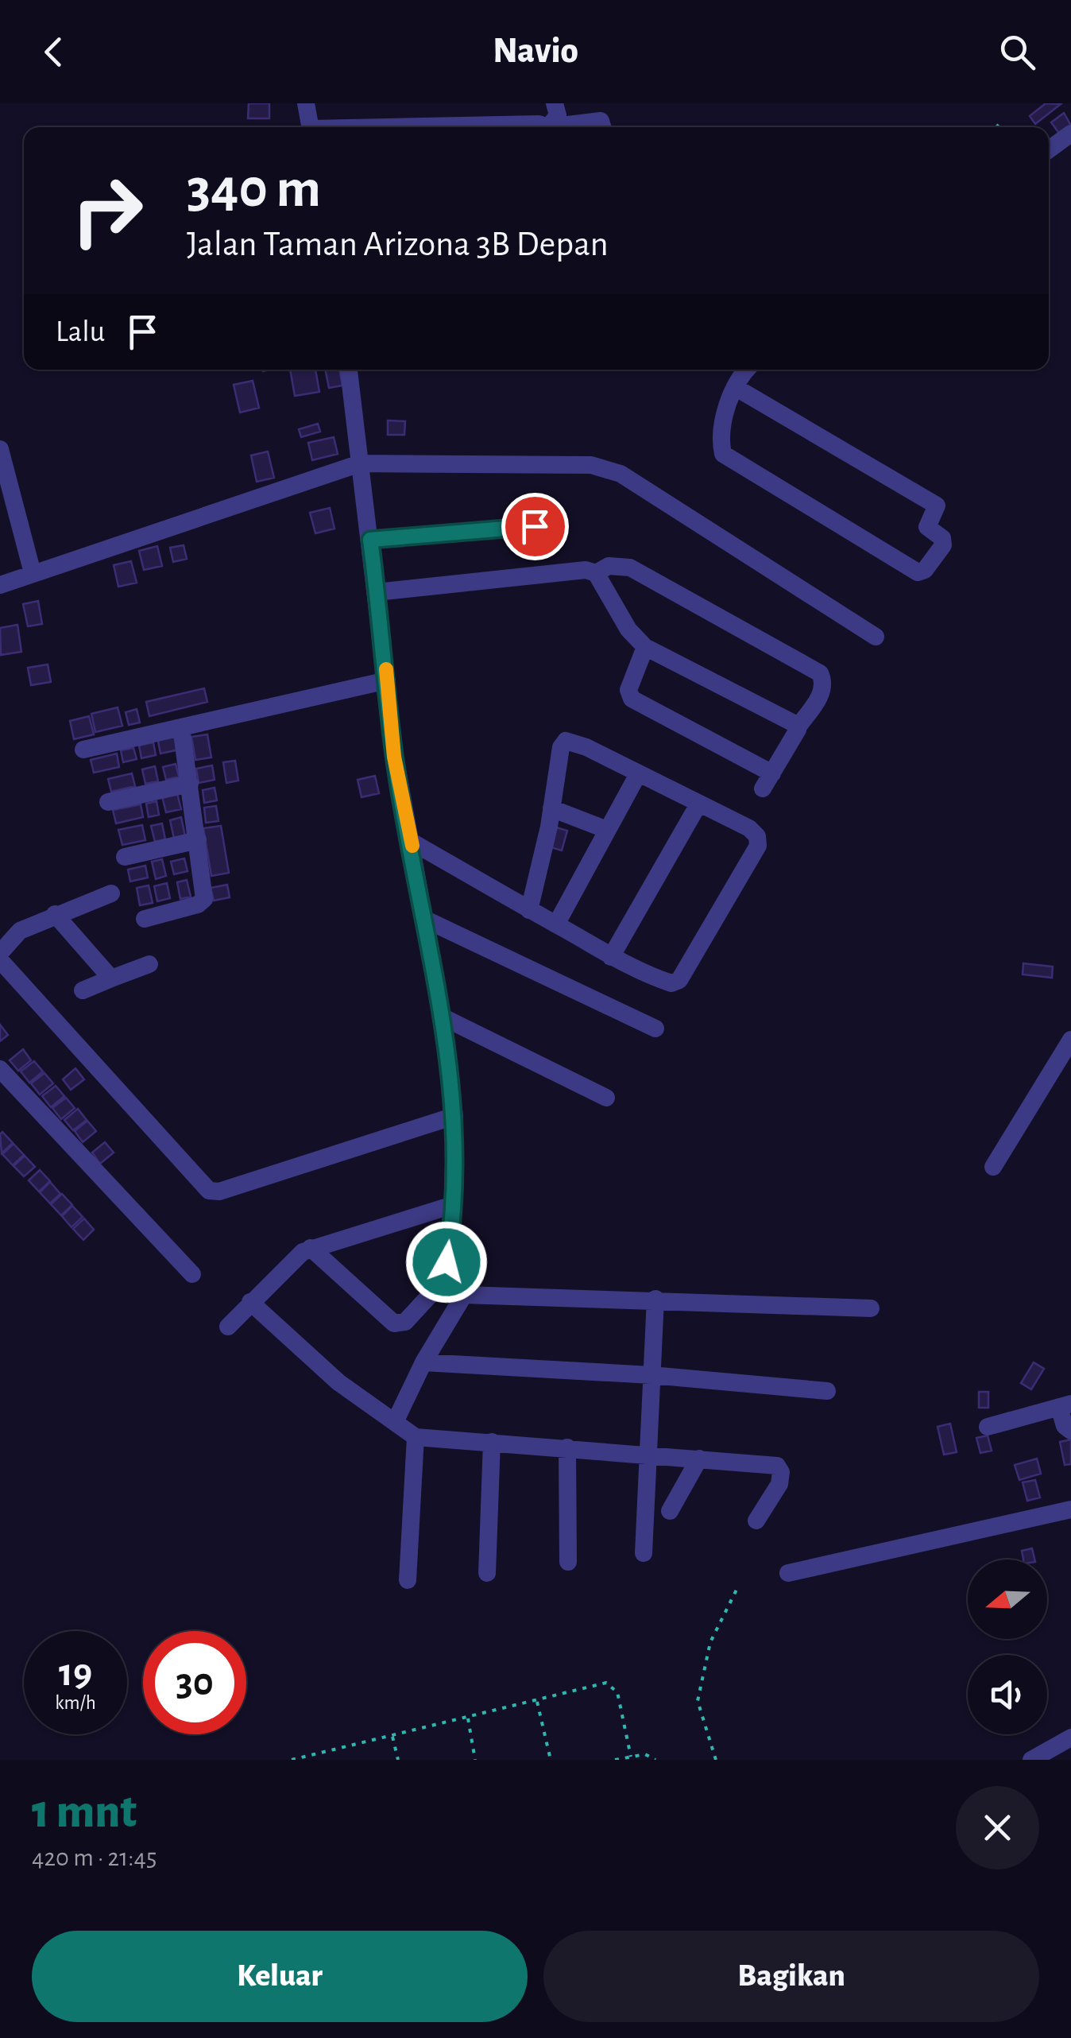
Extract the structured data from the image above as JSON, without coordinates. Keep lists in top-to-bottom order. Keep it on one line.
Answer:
{"north":"left","page":{"header":"Navio","turn":["340 m","Jalan Taman Arizona 3B Depan"],"then":"Lalu","speed":"19 km/h","limit":"30","heading":["1 mnt","420 m · 21:45"],"buttons":["Keluar","Bagikan"]}}
